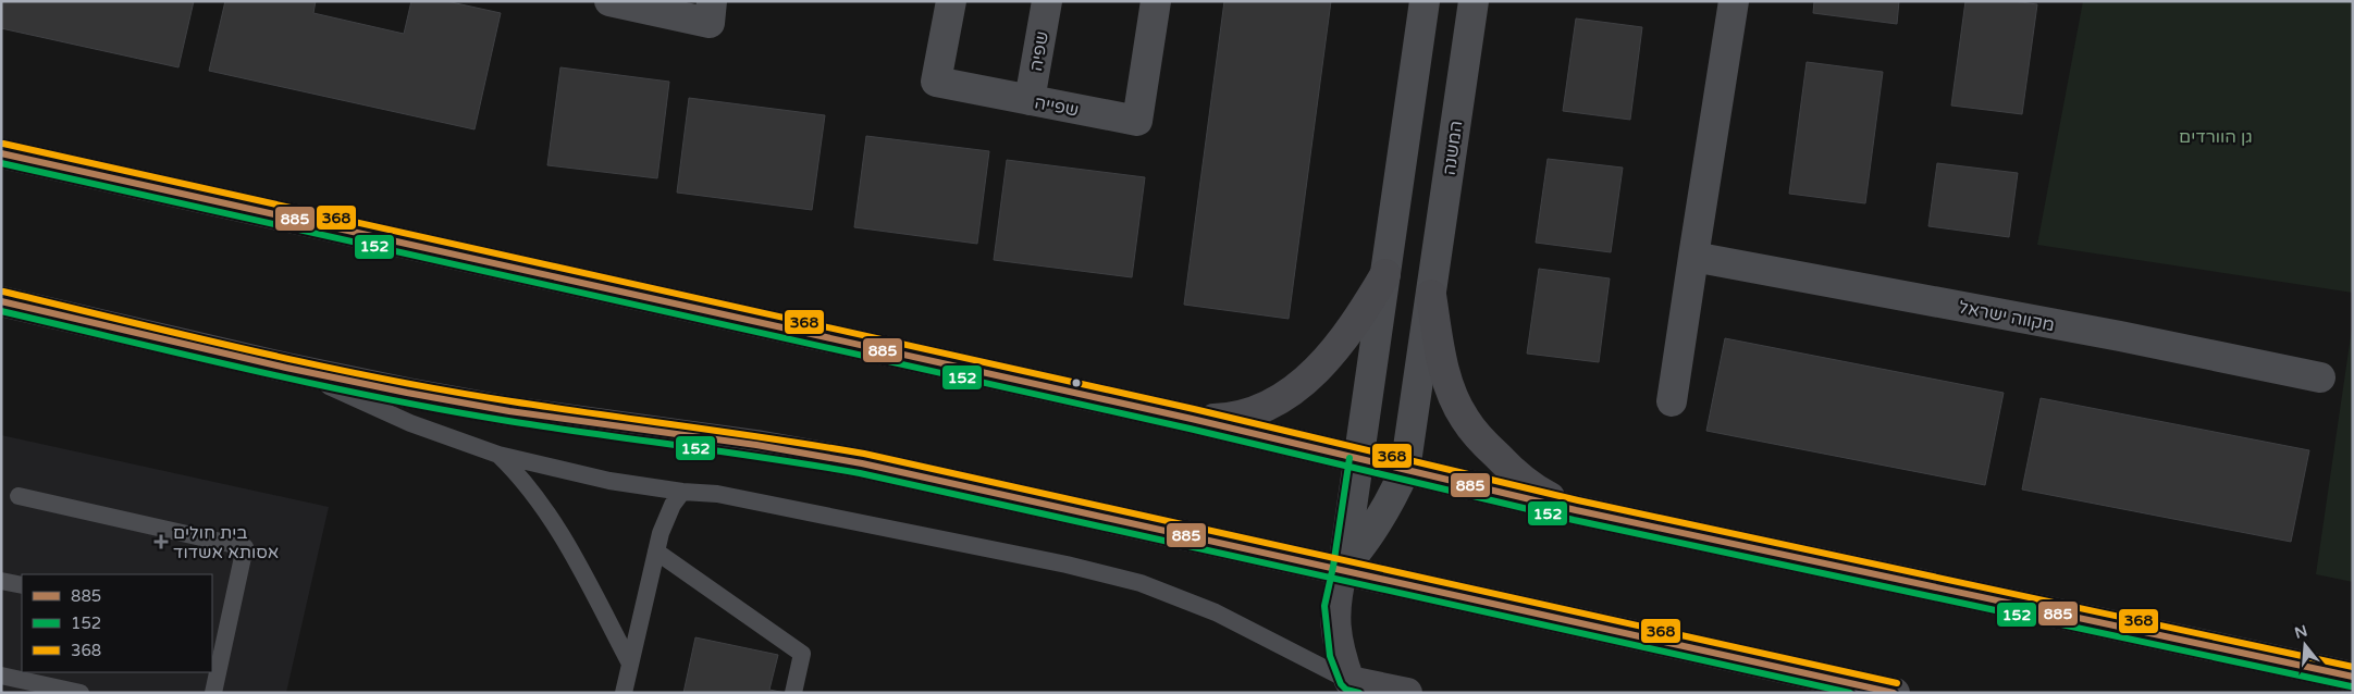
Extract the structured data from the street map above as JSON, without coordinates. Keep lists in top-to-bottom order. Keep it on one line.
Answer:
{"streets":{"street":["שפיה","שפייה","המשנה","מקווה ישראל"]},"crossings":[["שפיה","שפייה"]],"parks":["גן הוורדים"],"places":{"health":["בית חולים אסותא אשדוד"]},"lines":["transit line 368","transit line 885","transit line 152"],"legend":["885","152","368"],"north":"top"}
